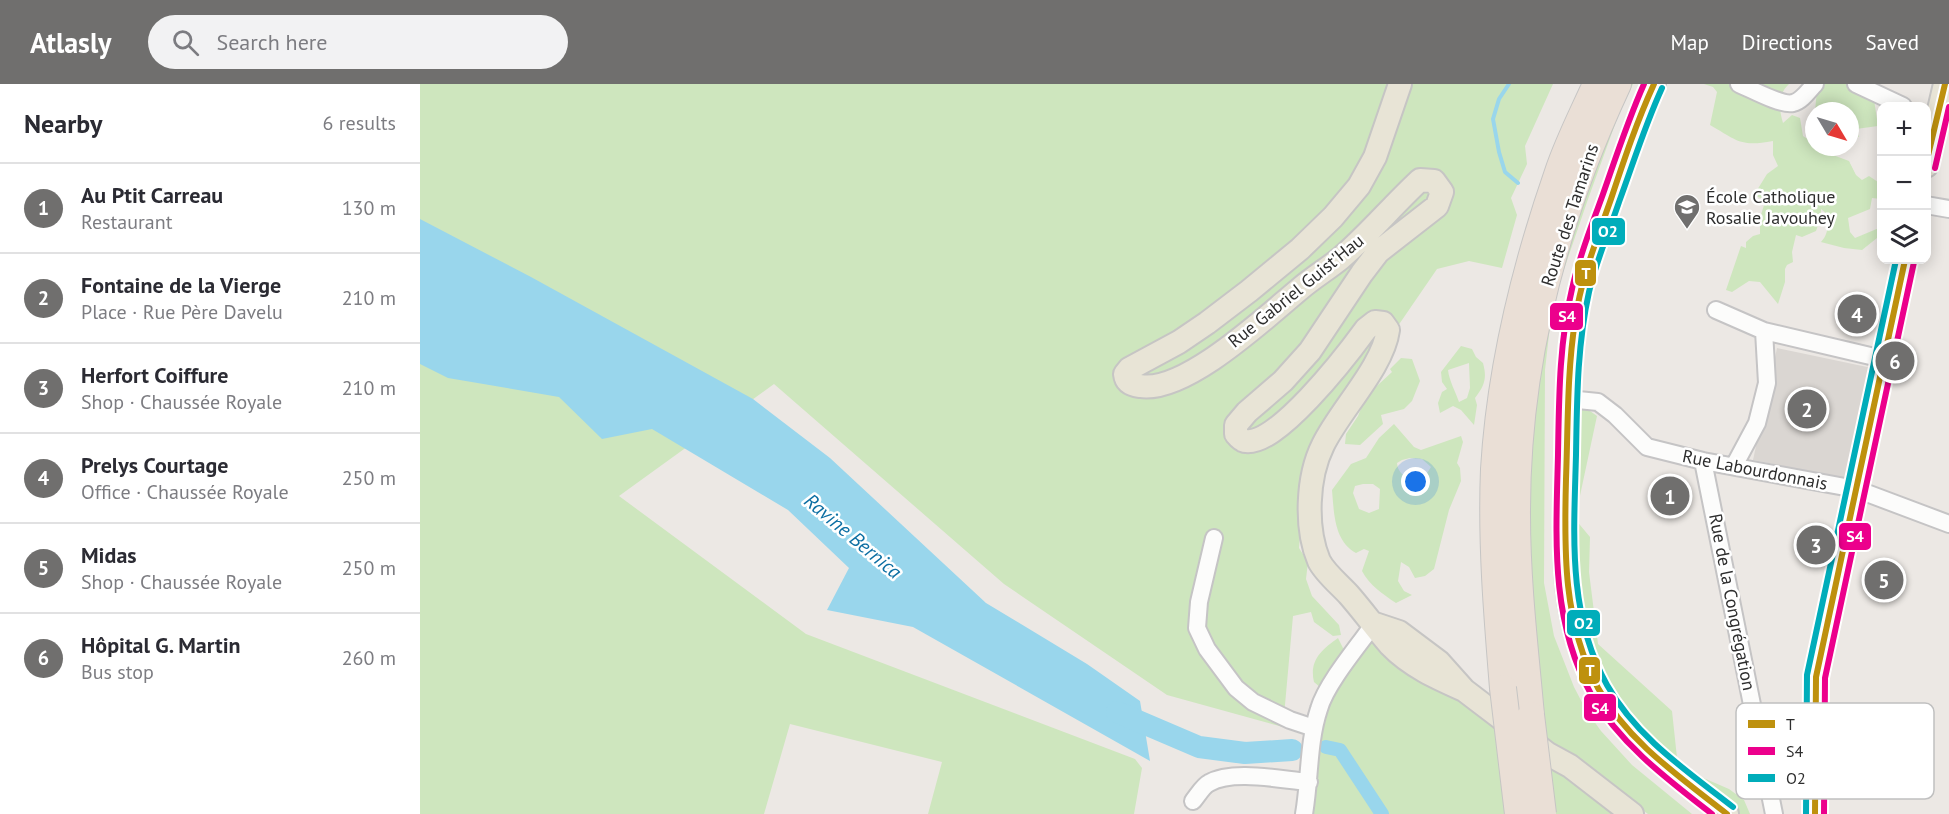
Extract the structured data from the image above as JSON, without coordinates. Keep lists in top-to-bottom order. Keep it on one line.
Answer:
{"streets":{"highway":["Route des Tamarins"],"main road":["Rue Gabriel Guist'Hau"],"street":["Rue Labourdonnais","Rue de la Congrégation"]},"crossings":[["Rue Labourdonnais","Rue de la Congrégation"]],"water":["Ravine Bernica"],"places":{"school or university":["École Catholique Rosalie Javouhey"]},"lines":["transit line T","transit line S4","transit line O2"],"legend":["T","S4","O2"],"north":"bottom right","page":{"header":"Atlasly","search":"Search here","nav":["Map","Directions","Saved"],"heading":["Nearby","6 results"],"map_buttons":["+","−"],"list":[{"mark":"1","name":"Au Ptit Carreau","note":"Restaurant","value":"130 m"},{"mark":"2","name":"Fontaine de la Vierge","note":"Place · Rue Père Davelu","value":"210 m"},{"mark":"3","name":"Herfort Coiffure","note":"Shop · Chaussée Royale","value":"210 m"},{"mark":"4","name":"Prelys Courtage","note":"Office · Chaussée Royale","value":"250 m"},{"mark":"5","name":"Midas","note":"Shop · Chaussée Royale","value":"250 m"},{"mark":"6","name":"Hôpital G. Martin","note":"Bus stop","value":"260 m"}],"pins":["4","6","2","1","3","5"]}}
